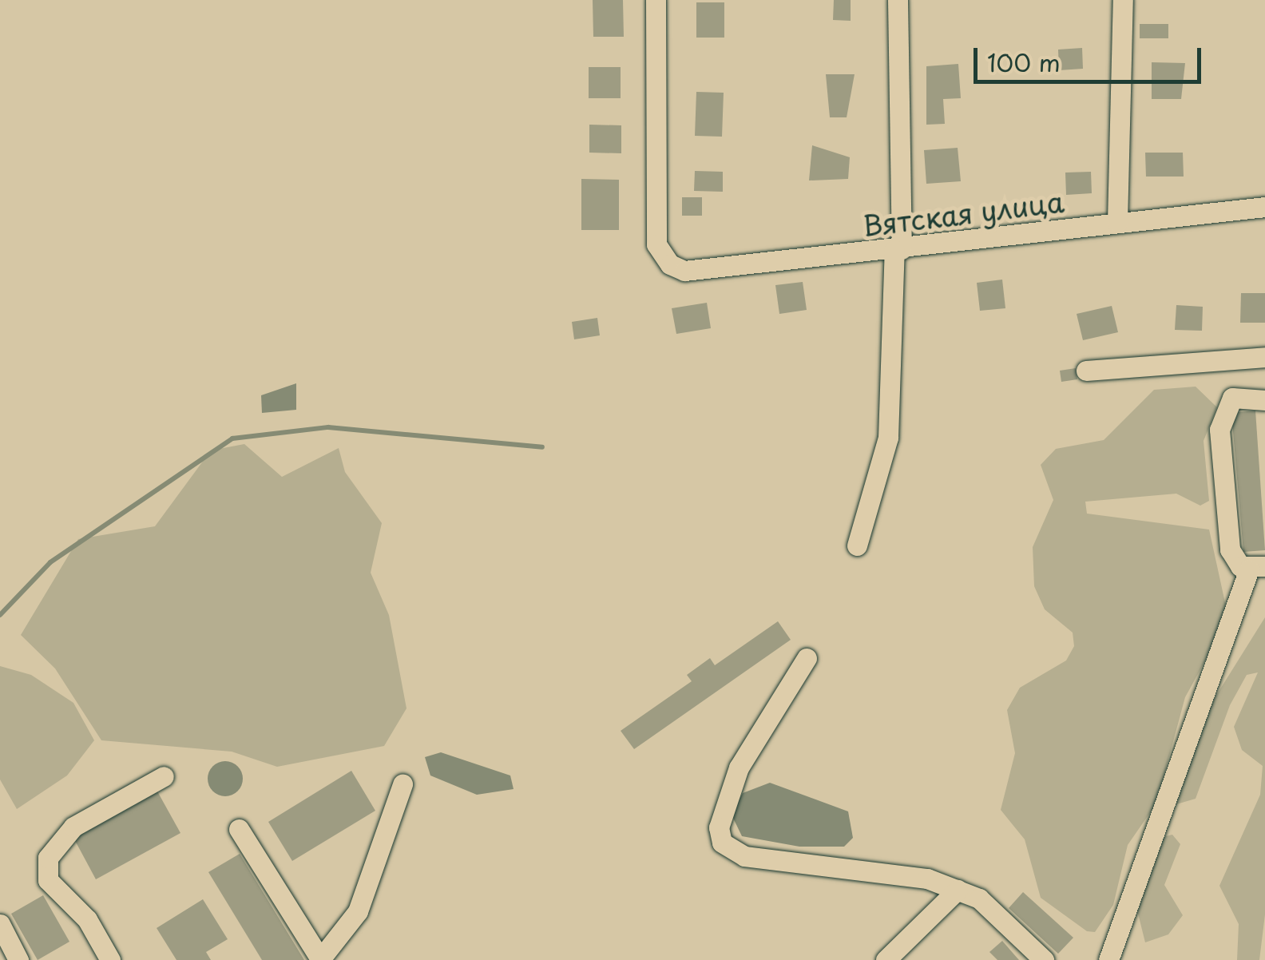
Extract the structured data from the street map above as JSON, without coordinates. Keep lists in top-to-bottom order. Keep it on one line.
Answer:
{"streets":{"street":["Вятская улица"]},"scale_bar":"100 m"}
